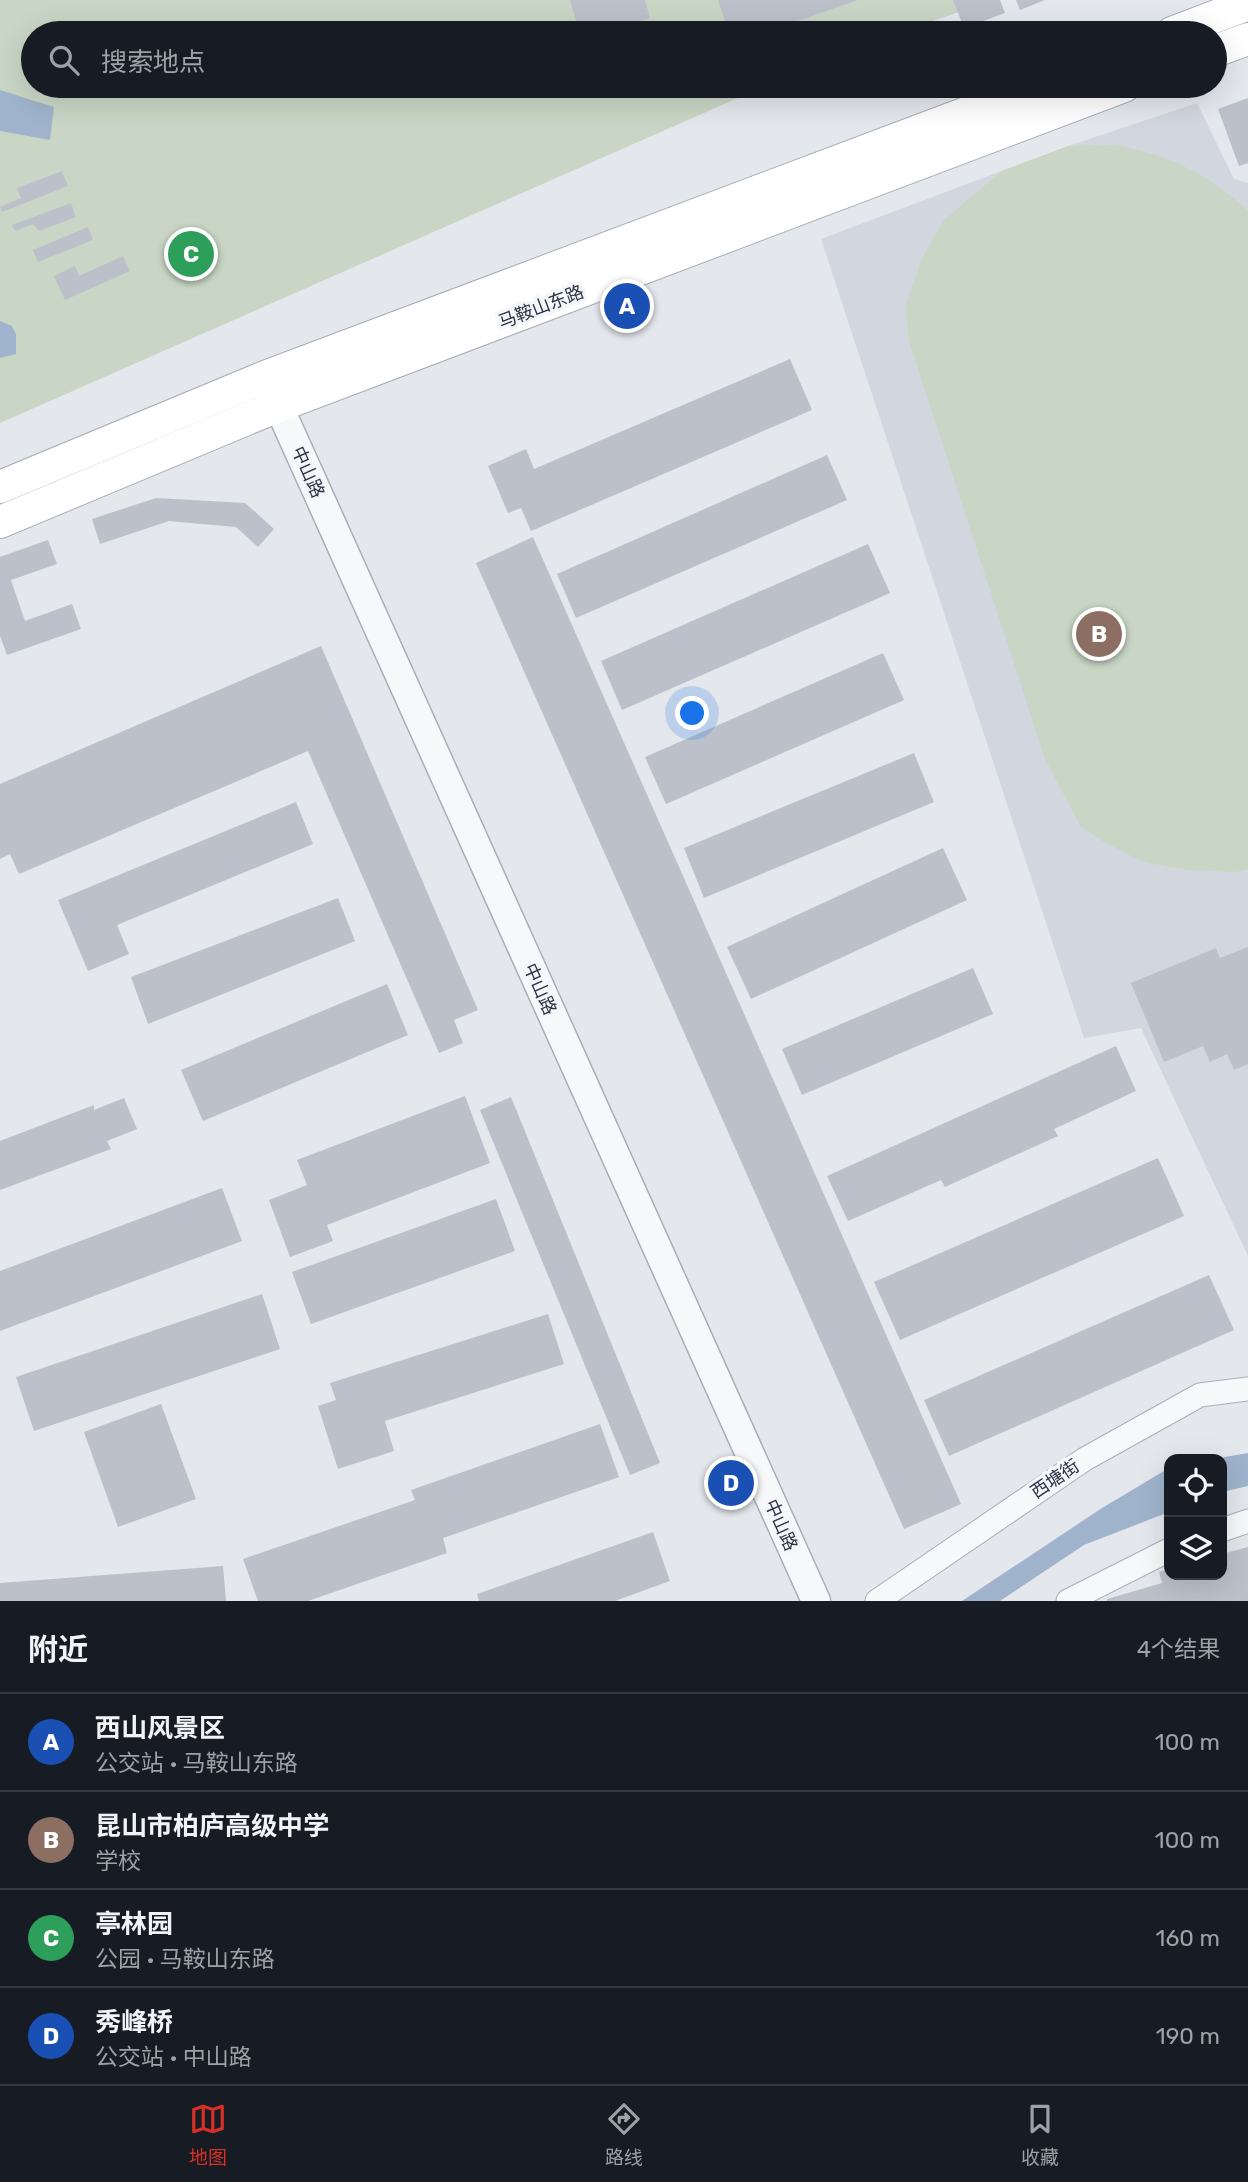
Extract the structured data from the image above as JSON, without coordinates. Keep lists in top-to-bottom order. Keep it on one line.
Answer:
{"streets":{"main road":["马鞍山东路"],"street":["中山路","西塘街"]},"crossings":[["马鞍山东路","中山路"]],"page":{"search":"搜索地点","pins":["C","A","B","D"],"heading":["附近","4个结果"],"list":[{"mark":"A","name":"西山风景区","note":"公交站 · 马鞍山东路","value":"100 m"},{"mark":"B","name":"昆山市柏庐高级中学","note":"学校","value":"100 m"},{"mark":"C","name":"亭林园","note":"公园 · 马鞍山东路","value":"160 m"},{"mark":"D","name":"秀峰桥","note":"公交站 · 中山路","value":"190 m"}],"nav":["地图","路线","收藏"]}}
